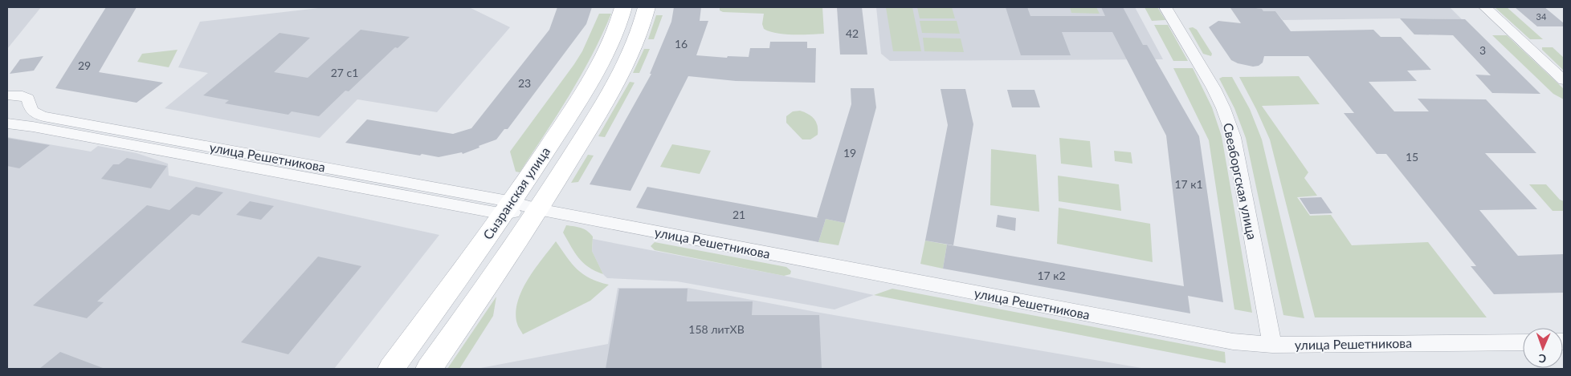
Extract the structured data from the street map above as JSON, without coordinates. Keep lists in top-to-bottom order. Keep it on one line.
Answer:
{"streets":{"street":["улица Решетникова","Свеаборгская улица","Сызранская улица"]},"crossings":[["улица Решетникова","Свеаборгская улица"],["улица Решетникова","Сызранская улица"]],"house_numbers":["34","42","16","3","29","27 с1","23","19","15","17 к1","21","17 к2","158 литХВ"],"north":"bottom"}
